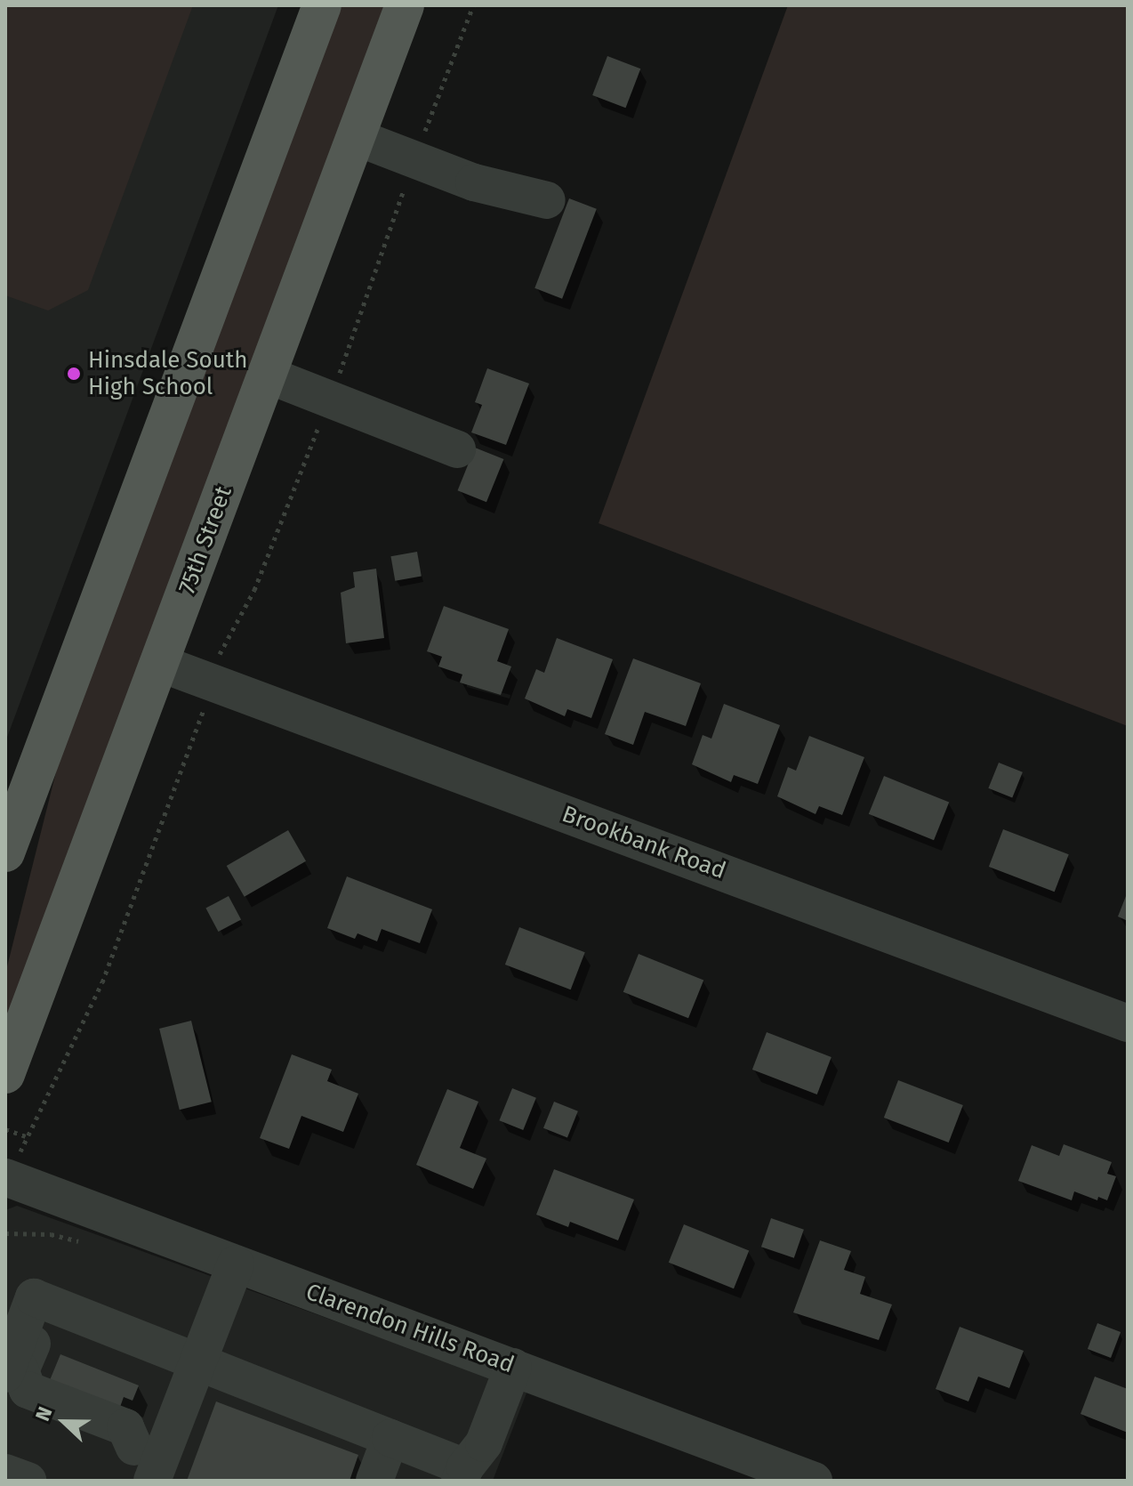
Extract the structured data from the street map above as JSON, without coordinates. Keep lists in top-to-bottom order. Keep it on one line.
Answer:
{"streets":{"main road":["75th Street"],"street":["Brookbank Road","Clarendon Hills Road"]},"crossings":[["75th Street","Brookbank Road"]],"places":["Hinsdale South High School"],"north":"left"}
